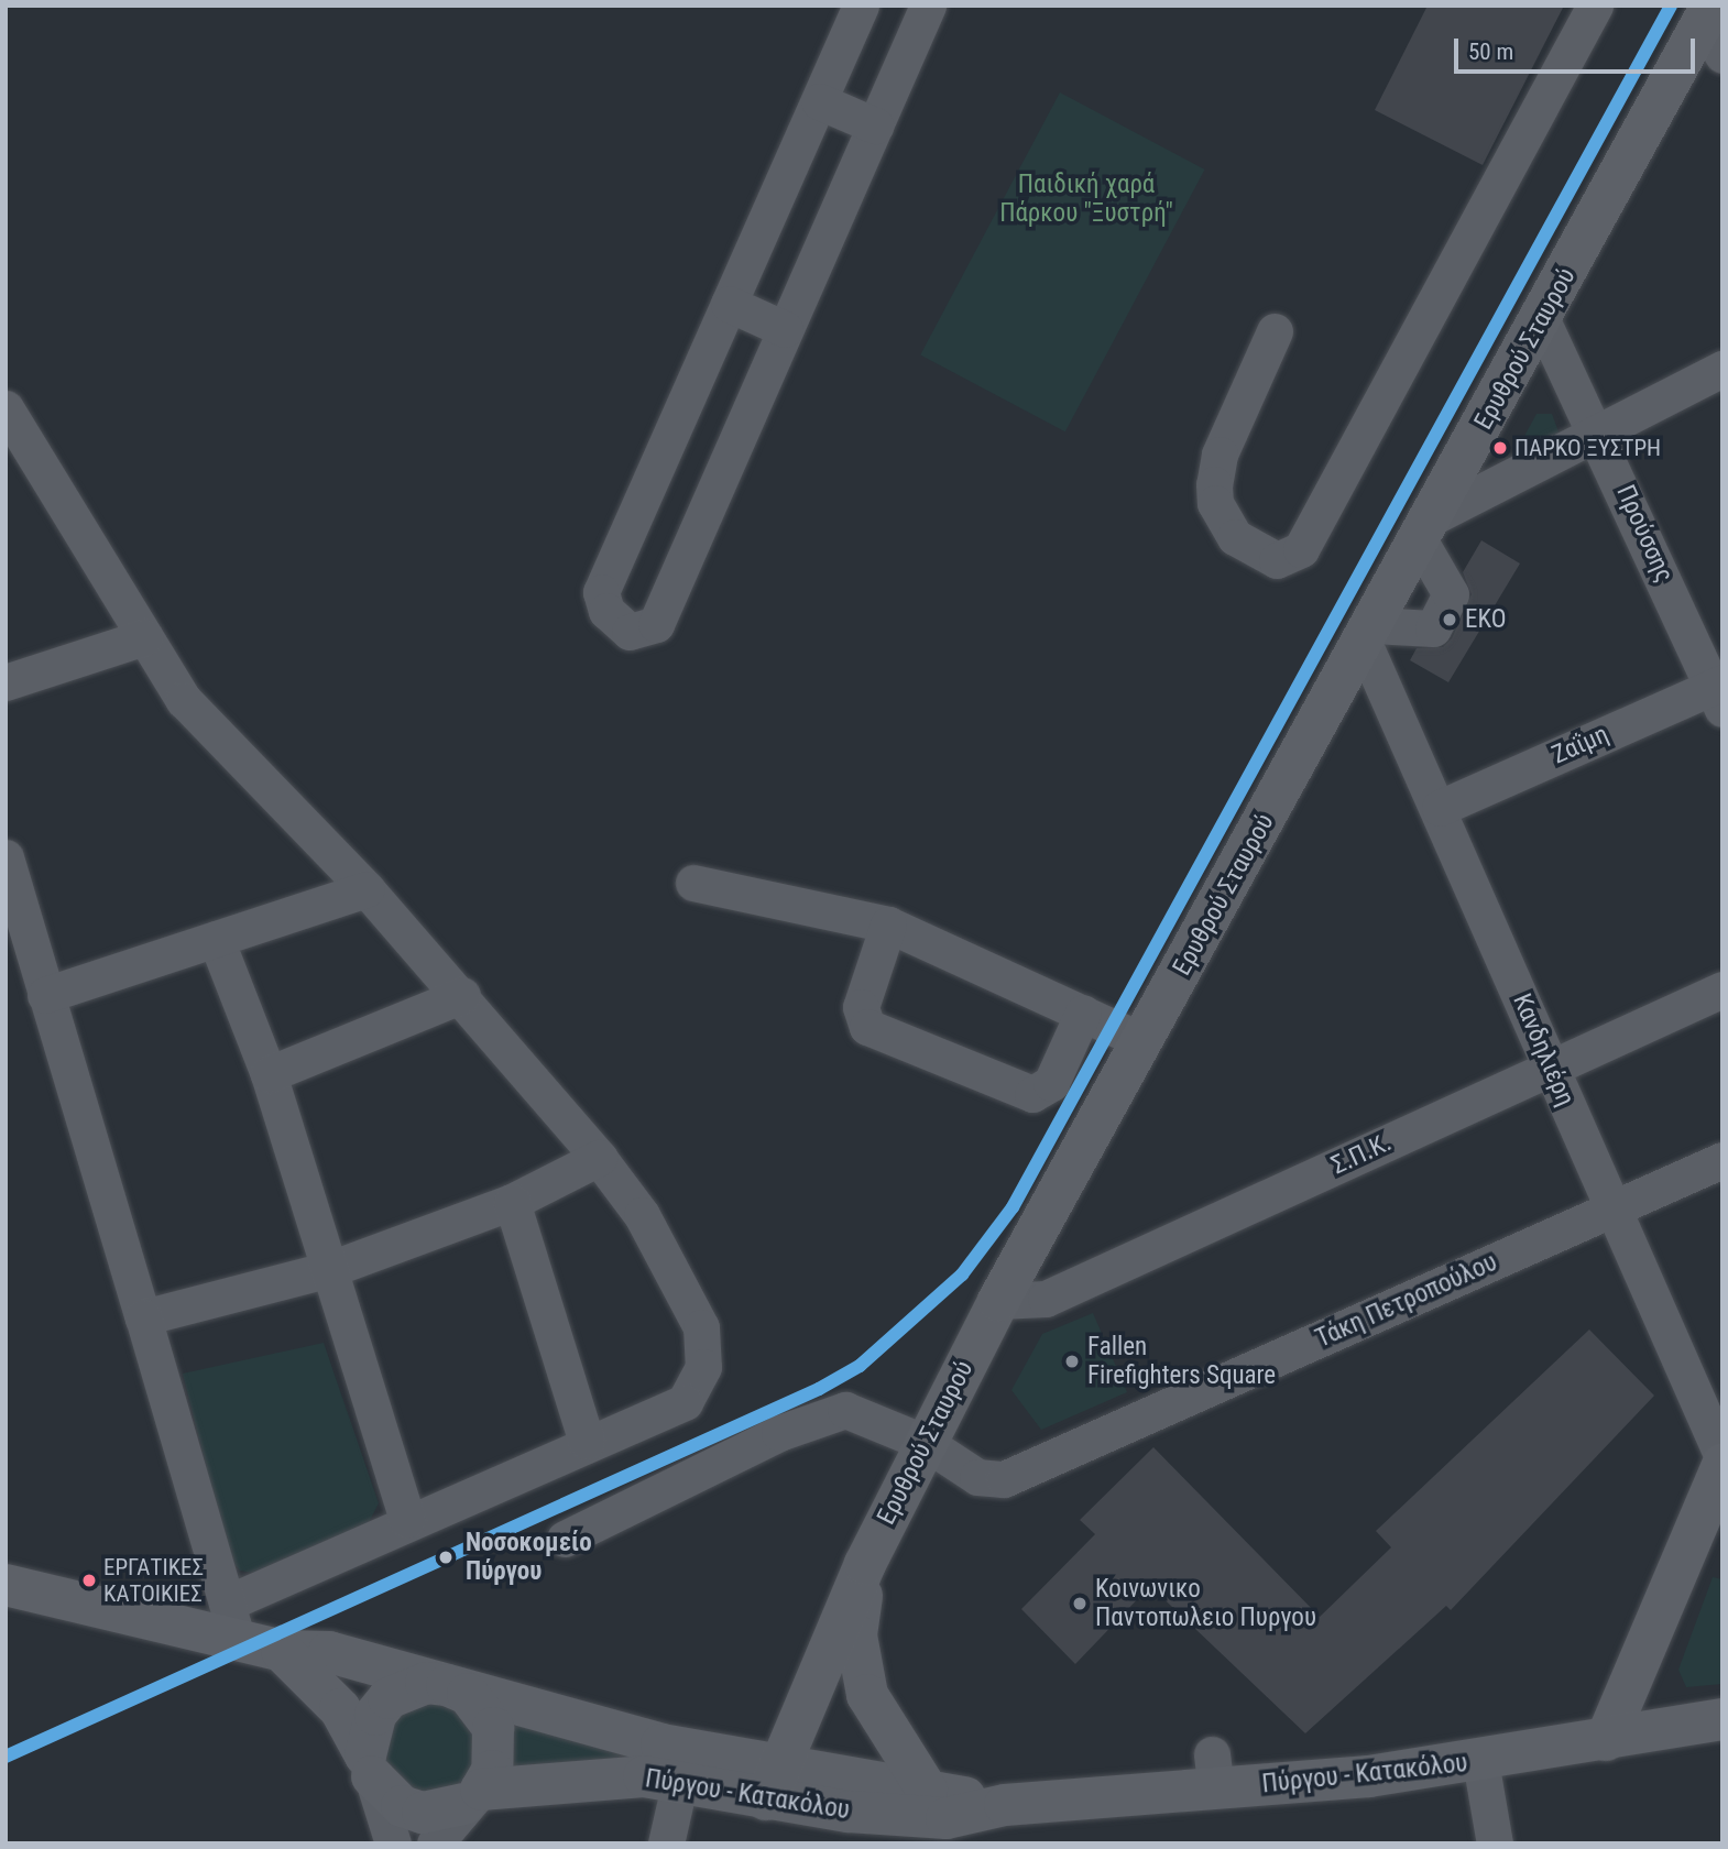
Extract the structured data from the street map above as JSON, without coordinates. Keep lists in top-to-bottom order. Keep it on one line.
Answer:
{"streets":{"main road":["Ερυθρού Σταυρού","Πύργου - Κατακόλου"],"street":["Προύσσης","Ζαΐμη","Κανδηλιέρη","Σ.Π.Κ.","Τάκη Πετροπούλου"]},"crossings":[["Ερυθρού Σταυρού","Προύσσης"],["Ερυθρού Σταυρού","Κανδηλιέρη"],["Ερυθρού Σταυρού","Σ.Π.Κ."],["Ερυθρού Σταυρού","Τάκη Πετροπούλου"],["Ερυθρού Σταυρού","Πύργου - Κατακόλου"],["Προύσσης","Ζαΐμη"],["Ζαΐμη","Κανδηλιέρη"],["Κανδηλιέρη","Σ.Π.Κ."],["Κανδηλιέρη","Τάκη Πετροπούλου"]],"parks":["Παιδική χαρά Πάρκου \"Ξυστρή\""],"places":["ΠΑΡΚΟ ΞΥΣΤΡΗ","EKO","Fallen Firefighters Square","Νοσοκομείο Πύργου","ΕΡΓΑΤΙΚΕΣ ΚΑΤΟΙΚΙΕΣ","Κοινωνικο Παντοπωλειο Πυργου"],"scale_bar":"50 m"}
